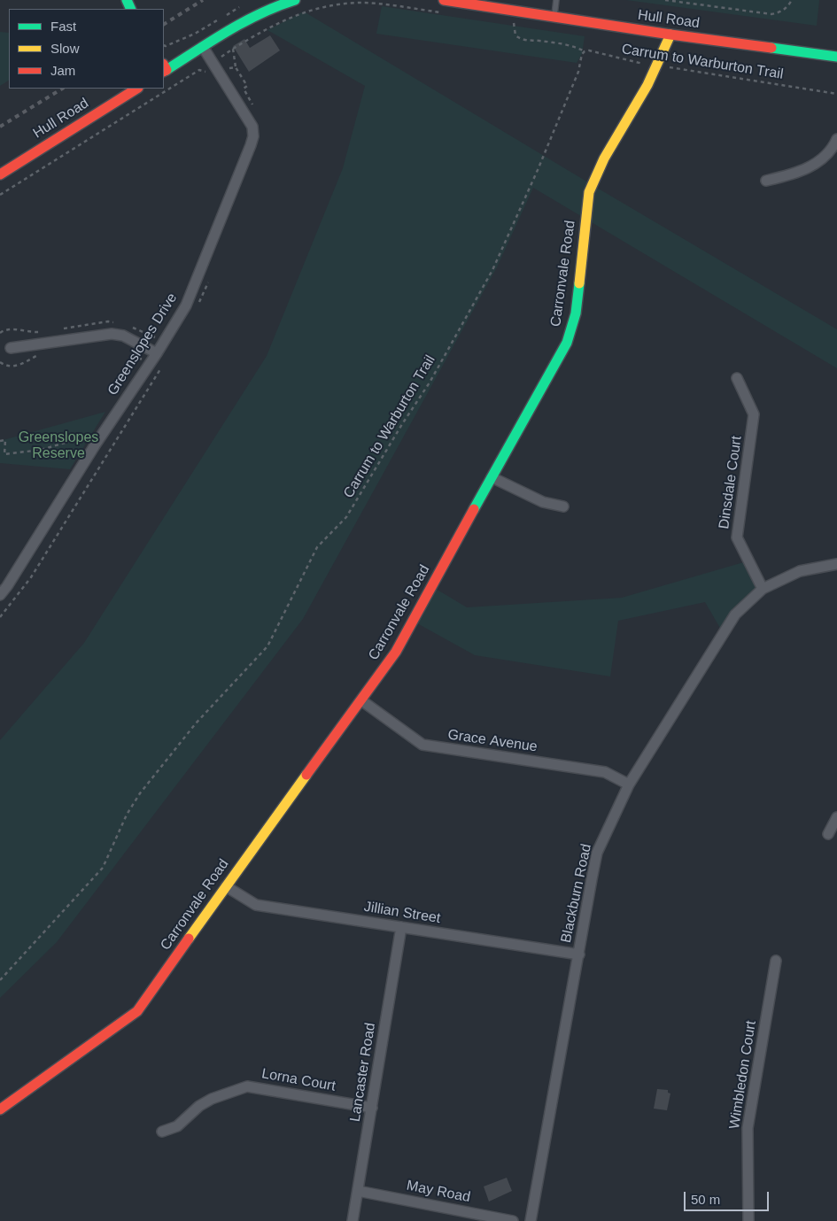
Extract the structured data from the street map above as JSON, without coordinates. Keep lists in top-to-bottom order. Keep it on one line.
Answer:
{"streets":{"street":["Hull Road","Carronvale Road","Greenslopes Drive","Dinsdale Court","Grace Avenue","Blackburn Road","Jillian Street","Lancaster Road","Wimbledon Court","Lorna Court","May Road"],"path":["Carrum to Warburton Trail"]},"crossings":[["Hull Road","Carronvale Road"],["Carrum to Warburton Trail","Carronvale Road"],["Carronvale Road","Grace Avenue"],["Carronvale Road","Jillian Street"],["Dinsdale Court","Blackburn Road"],["Grace Avenue","Blackburn Road"],["Blackburn Road","Jillian Street"],["Jillian Street","Lancaster Road"],["Lancaster Road","Lorna Court"],["Lancaster Road","May Road"]],"parks":["Greenslopes Reserve"],"legend":["Fast","Slow","Jam"],"scale_bar":"50 m"}
